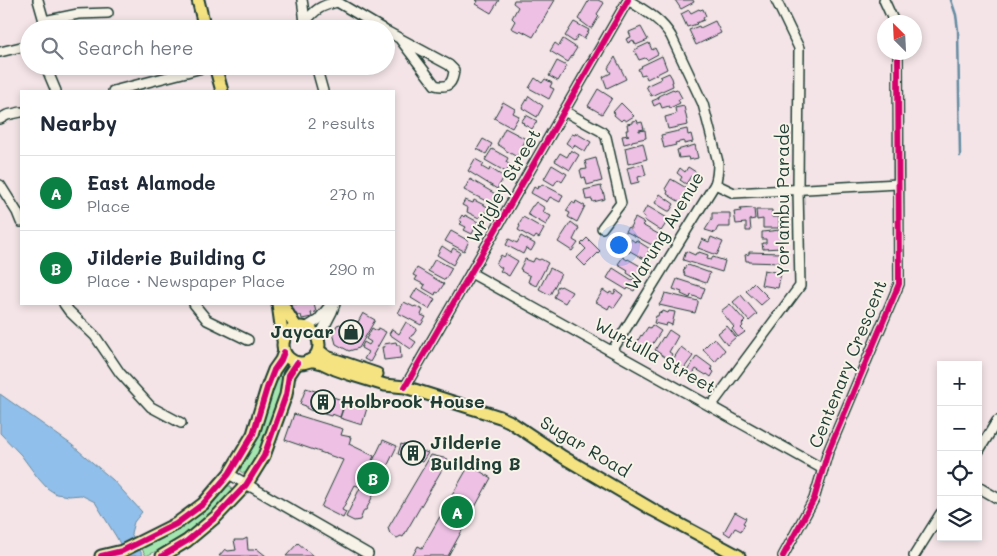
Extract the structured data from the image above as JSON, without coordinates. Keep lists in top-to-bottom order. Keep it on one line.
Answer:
{"streets":{"main road":["Sugar Road"],"street":["Wrigley Street","Yorlambu Parade","Warung Avenue","Wurtulla Street","Centenary Crescent"]},"crossings":[["Wrigley Street","Warung Avenue"],["Wrigley Street","Wurtulla Street"],["Wrigley Street","Sugar Road"],["Yorlambu Parade","Wurtulla Street"],["Warung Avenue","Wurtulla Street"],["Wurtulla Street","Centenary Crescent"]],"places":{"shop":["Jaycar"],"building":["Holbrook House","Jilderie Building B"]},"north":"top left","page":{"search":"Search here","heading":["Nearby","2 results"],"list":[{"mark":"A","name":"East Alamode","note":"Place","value":"270 m"},{"mark":"B","name":"Jilderie Building C","note":"Place · Newspaper Place","value":"290 m"}],"map_buttons":["+","−"],"pins":["B","A"]}}
